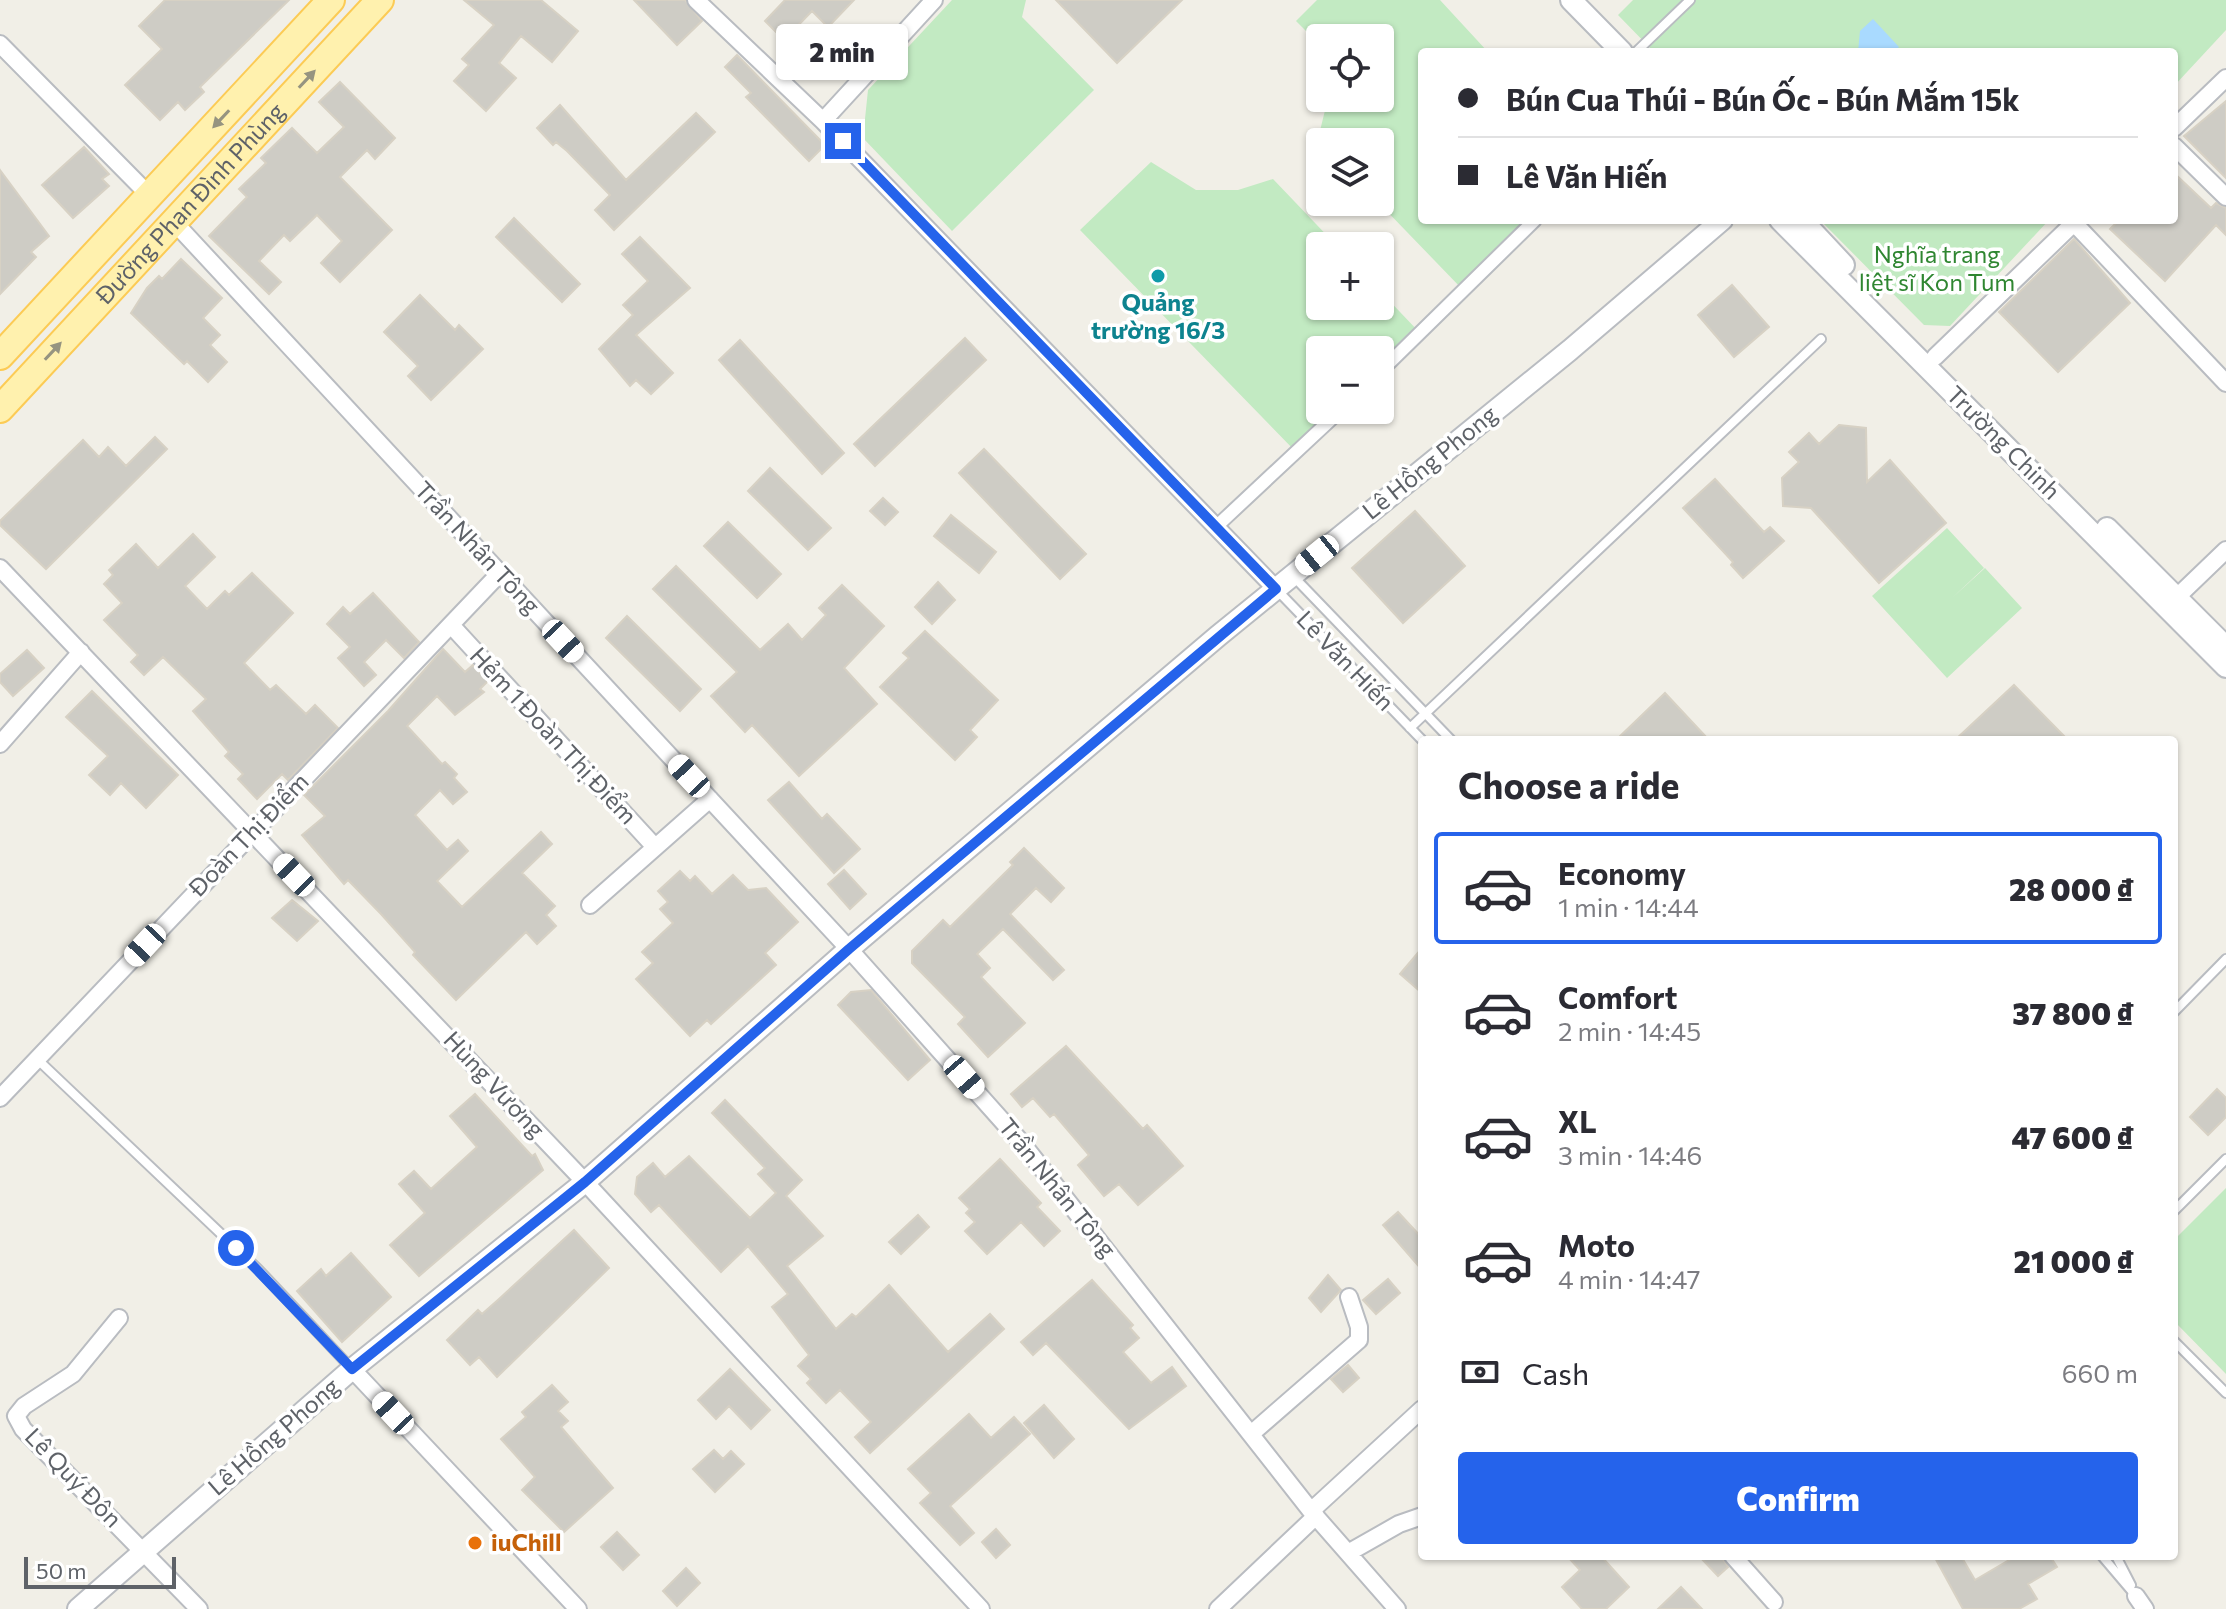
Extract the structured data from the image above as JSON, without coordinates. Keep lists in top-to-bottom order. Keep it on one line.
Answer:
{"streets":{"main road":["Đường Phan Đình Phùng"],"street":["Trường Chinh","Lê Hồng Phong","Trần Nhân Tông","Lê Văn Hiến","Hẻm 1 Đoàn Thị Điểm","Đoàn Thị Điểm","Hùng Vương","Lê Quý Đôn"]},"crossings":[["Đường Phan Đình Phùng","Trần Nhân Tông"],["Lê Hồng Phong","Trần Nhân Tông"],["Lê Hồng Phong","Lê Văn Hiến"],["Lê Hồng Phong","Hùng Vương"],["Lê Hồng Phong","Lê Quý Đôn"],["Trần Nhân Tông","Đoàn Thị Điểm"],["Hẻm 1 Đoàn Thị Điểm","Đoàn Thị Điểm"],["Đoàn Thị Điểm","Hùng Vương"]],"parks":["Nghĩa trang liệt sĩ Kon Tum"],"places":["Quảng trường 16/3","iuChill"],"scale_bar":"50 m","page":{"map_buttons":["+","−"],"bubble":"2 min","banner":["Bún Cua Thúi - Bún Ốc - Bún Mắm 15k","Lê Văn Hiến"],"heading":"Choose a ride","list":[{"name":"Economy","note":"1 min · 14:44","value":"28 000 ₫"},{"name":"Comfort","note":"2 min · 14:45","value":"37 800 ₫"},{"name":"XL","note":"3 min · 14:46","value":"47 600 ₫"},{"name":"Moto","note":"4 min · 14:47","value":"21 000 ₫"}],"pay":["Cash","660 m"],"buttons":"Confirm","scale":"50 m"}}
